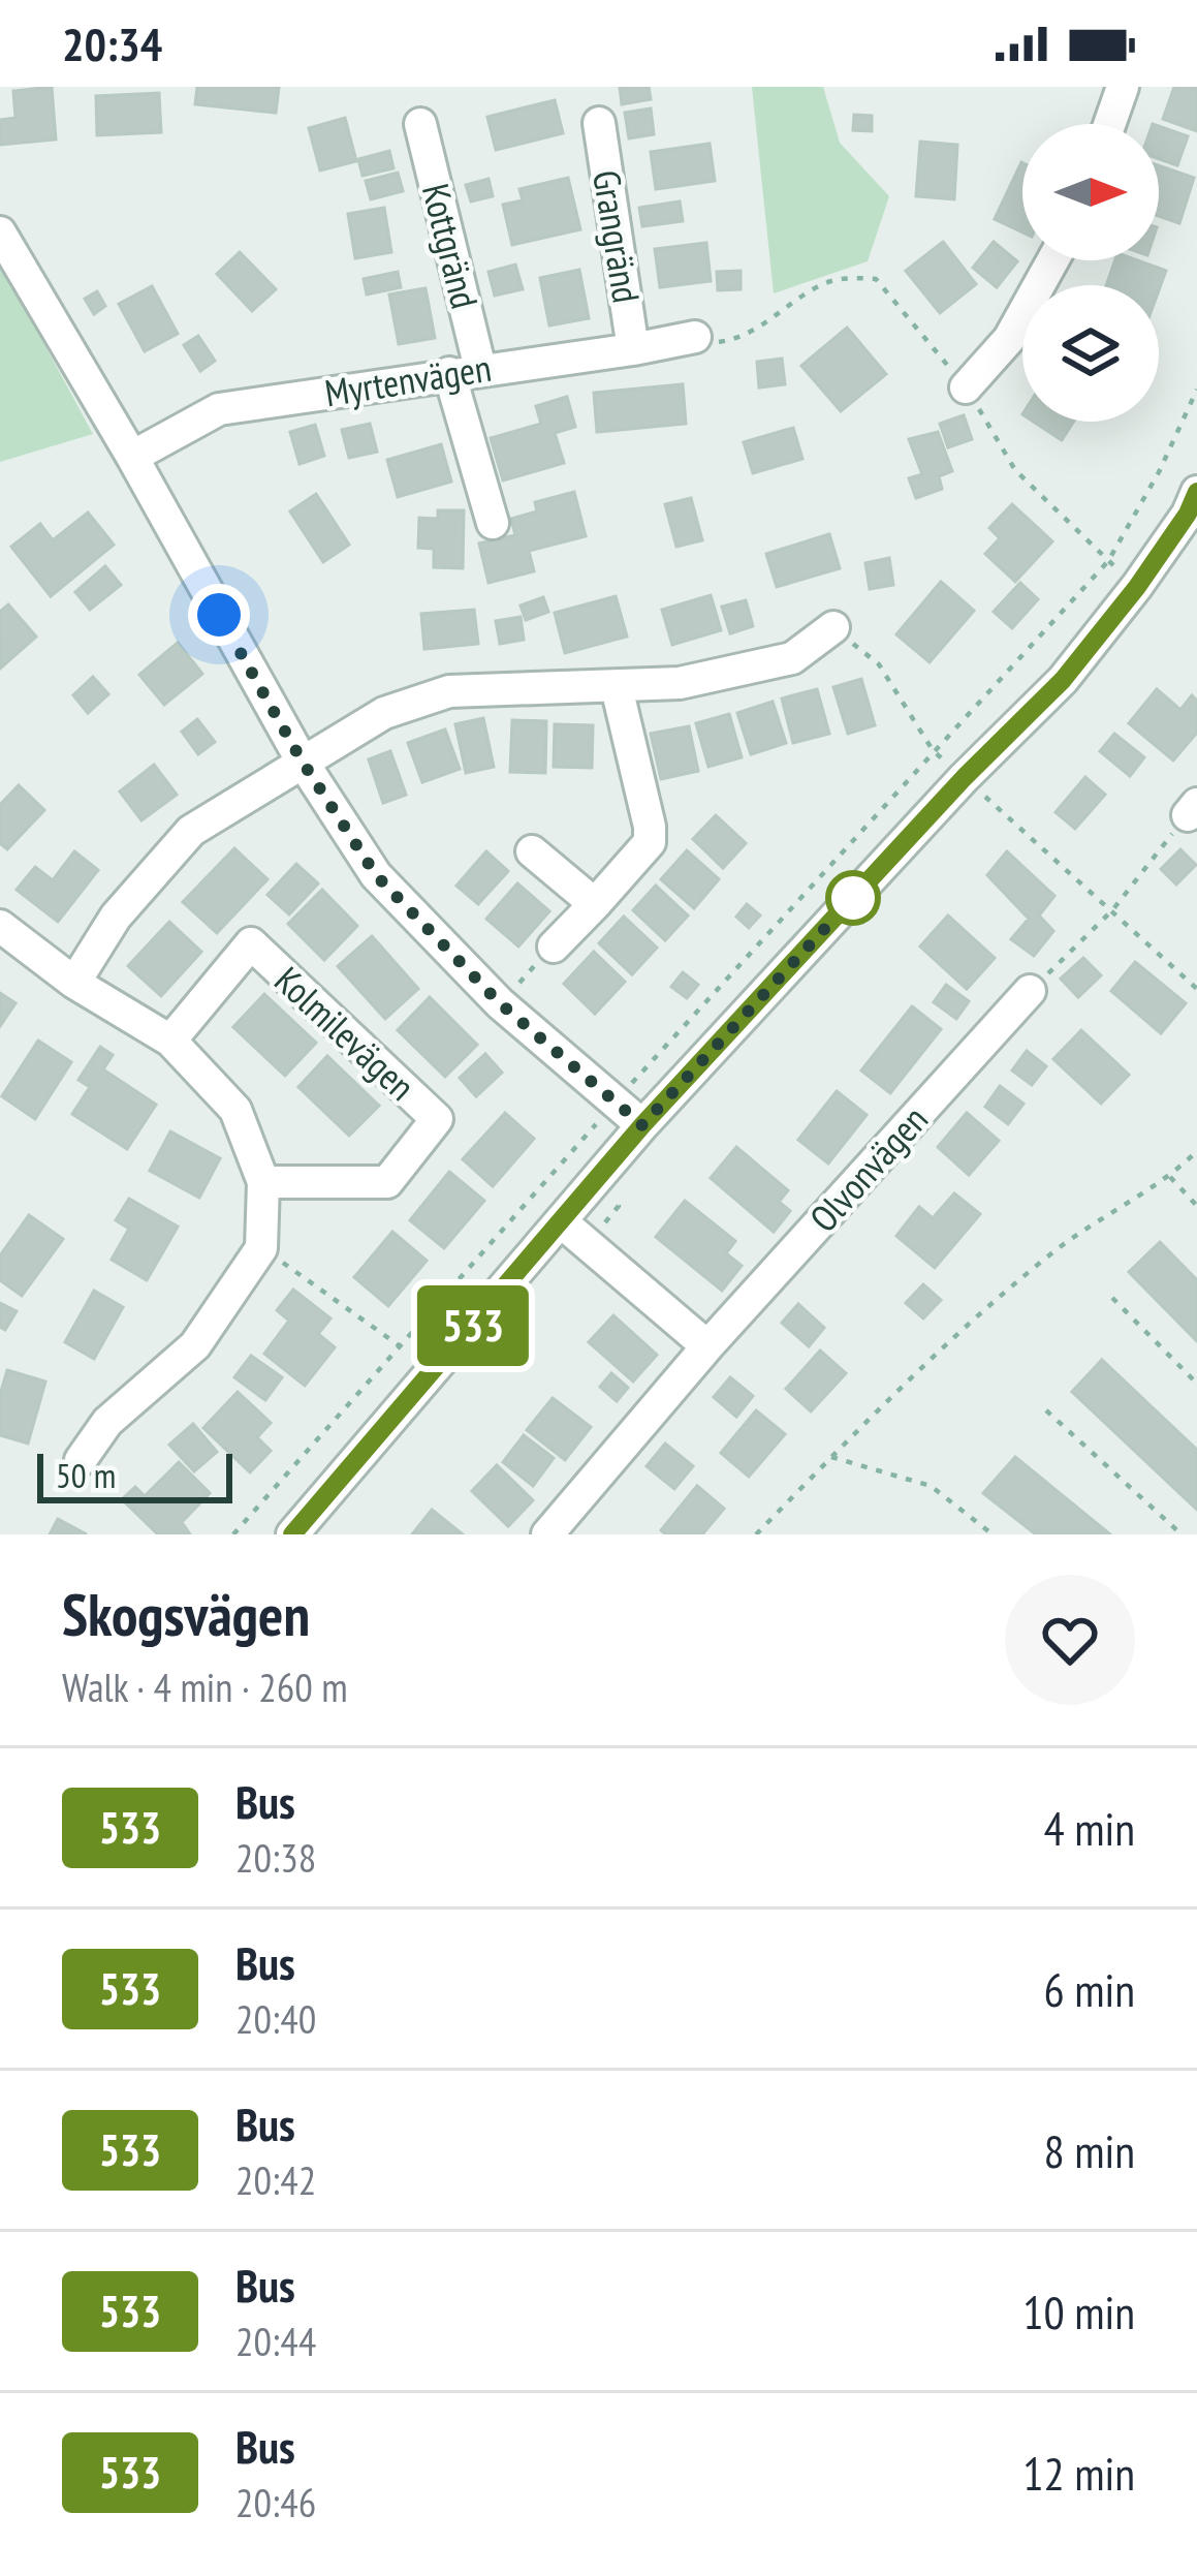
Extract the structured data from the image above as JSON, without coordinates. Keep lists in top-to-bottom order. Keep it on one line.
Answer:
{"streets":{"street":["Grangränd","Kottgränd","Myrtenvägen","Kolmilevägen","Olvonvägen"]},"crossings":[["Grangränd","Myrtenvägen"],["Kottgränd","Myrtenvägen"]],"lines":["bus line 533"],"scale_bar":"50 m","north":"right","page":{"status":"20:34","on_map":"533","scale":"50 m","heading":["Skogsvägen","Walk · 4 min · 260 m"],"list":[{"mark":"533","name":"Bus","note":"20:38","value":"4 min"},{"mark":"533","name":"Bus","note":"20:40","value":"6 min"},{"mark":"533","name":"Bus","note":"20:42","value":"8 min"},{"mark":"533","name":"Bus","note":"20:44","value":"10 min"},{"mark":"533","name":"Bus","note":"20:46","value":"12 min"}]}}
